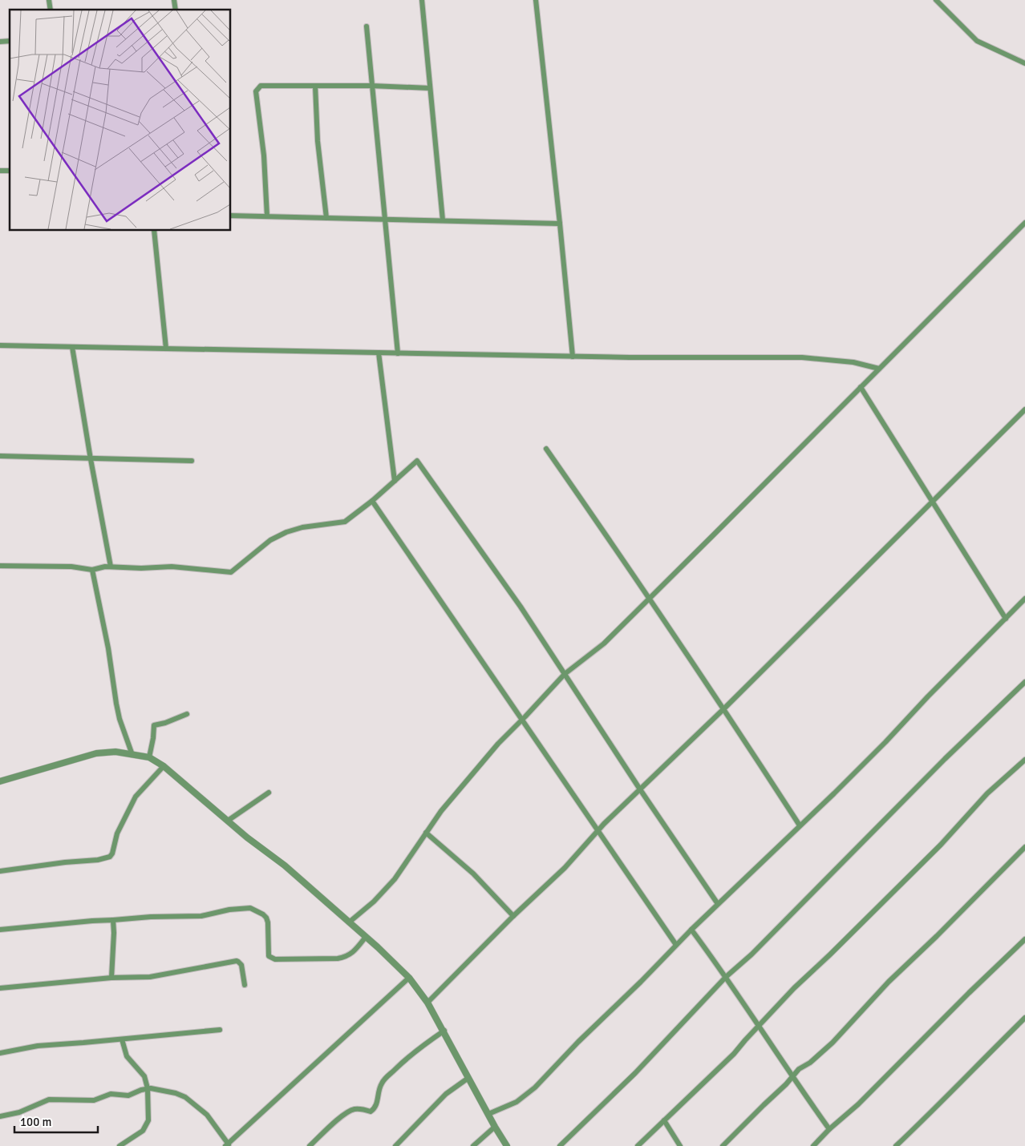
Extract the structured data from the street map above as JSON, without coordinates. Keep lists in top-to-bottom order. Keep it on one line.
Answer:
{"scale_bar":"100 m"}
